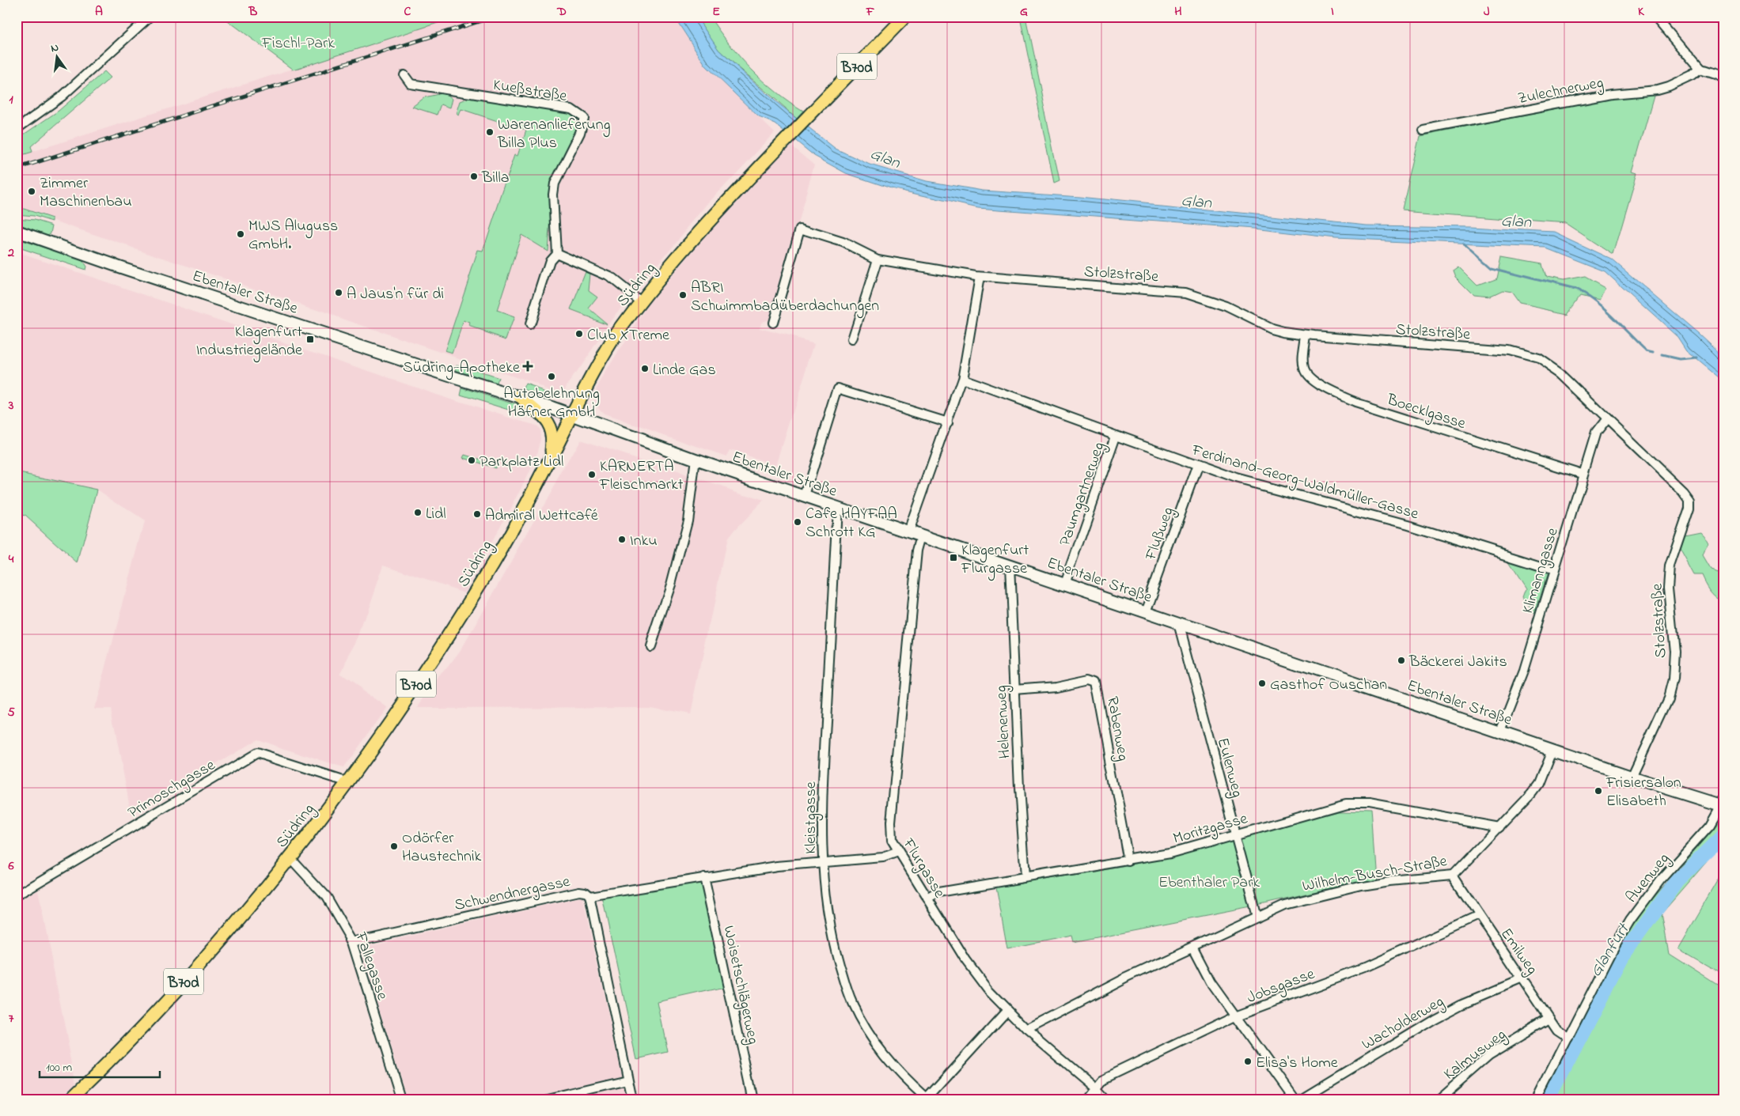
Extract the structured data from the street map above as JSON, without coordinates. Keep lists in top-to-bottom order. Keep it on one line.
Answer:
{"streets":{"main road":["B70d","Südring","Ebentaler Straße"],"street":["Kueßstraße","Zulechnerweg","Stolzstraße","Boecklgasse","Ferdinand-Georg-Waldmüller-Gasse","Paumgartnerweg","Flußweg","Klimanngasse","Helenenweg","Rabenweg","Eulenweg","Primoschgasse","Kleistgasse","Moritzgasse","Flurgasse","Wilhelm-Busch-Straße","Auenweg","Schwendnergasse","Emilweg","Fallegasse","Woisetschlägerweg","Jobsgasse","Wacholderweg","Kalmusweg"]},"crossings":[["Stolzstraße","Ebentaler Straße"],["Stolzstraße","Boecklgasse"],["Stolzstraße","Klimanngasse"],["Südring","Ebentaler Straße"],["Südring","Primoschgasse"],["Südring","Fallegasse"],["Ebentaler Straße","Paumgartnerweg"],["Ebentaler Straße","Flußweg"],["Ebentaler Straße","Klimanngasse"],["Ebentaler Straße","Helenenweg"],["Ebentaler Straße","Eulenweg"],["Ebentaler Straße","Kleistgasse"],["Ebentaler Straße","Flurgasse"],["Ebentaler Straße","Wilhelm-Busch-Straße"],["Ebentaler Straße","Auenweg"],["Boecklgasse","Klimanngasse"],["Ferdinand-Georg-Waldmüller-Gasse","Paumgartnerweg"],["Ferdinand-Georg-Waldmüller-Gasse","Flußweg"],["Ferdinand-Georg-Waldmüller-Gasse","Klimanngasse"],["Helenenweg","Rabenweg"],["Helenenweg","Moritzgasse"],["Rabenweg","Moritzgasse"],["Eulenweg","Moritzgasse"],["Eulenweg","Wilhelm-Busch-Straße"],["Moritzgasse","Flurgasse"],["Moritzgasse","Wilhelm-Busch-Straße"],["Flurgasse","Wilhelm-Busch-Straße"],["Flurgasse","Jobsgasse"],["Wilhelm-Busch-Straße","Emilweg"],["Auenweg","Emilweg"],["Schwendnergasse","Fallegasse"],["Emilweg","Jobsgasse"],["Emilweg","Wacholderweg"],["Emilweg","Kalmusweg"]],"water":["Glan","Glanfurt"],"parks":["Fischl-Park","Ebenthaler Park"],"places":{"other":["Warenanlieferung Billa Plus","Billa","Zimmer Maschinenbau","MWS Aluguss GmbH.","A Jaus'n für di","ABRI Schwimmbadüberdachungen","Club XTreme","Linde Gas","Autobelehnung Häfner GmbH","Parkplatz Lidl","KARNERTA Fleischmarkt","Lidl","Admiral Wettcafé","Cafe HAYFAA Schrott KG","Inku","Bäckerei Jakits","Gasthof Ouschan","Frisiersalon Elisabeth","Odörfer Haustechnik","Elisa's Home"],"transit":["Klagenfurt Industriegelände","Klagenfurt Flurgasse"],"health":["Südring-Apotheke"]},"scale_bar":"100 m","north":"top","grid":{"columns":["A","B","C","D","E","F","G","H","I","J","K"],"rows":["1","2","3","4","5","6","7"]}}
